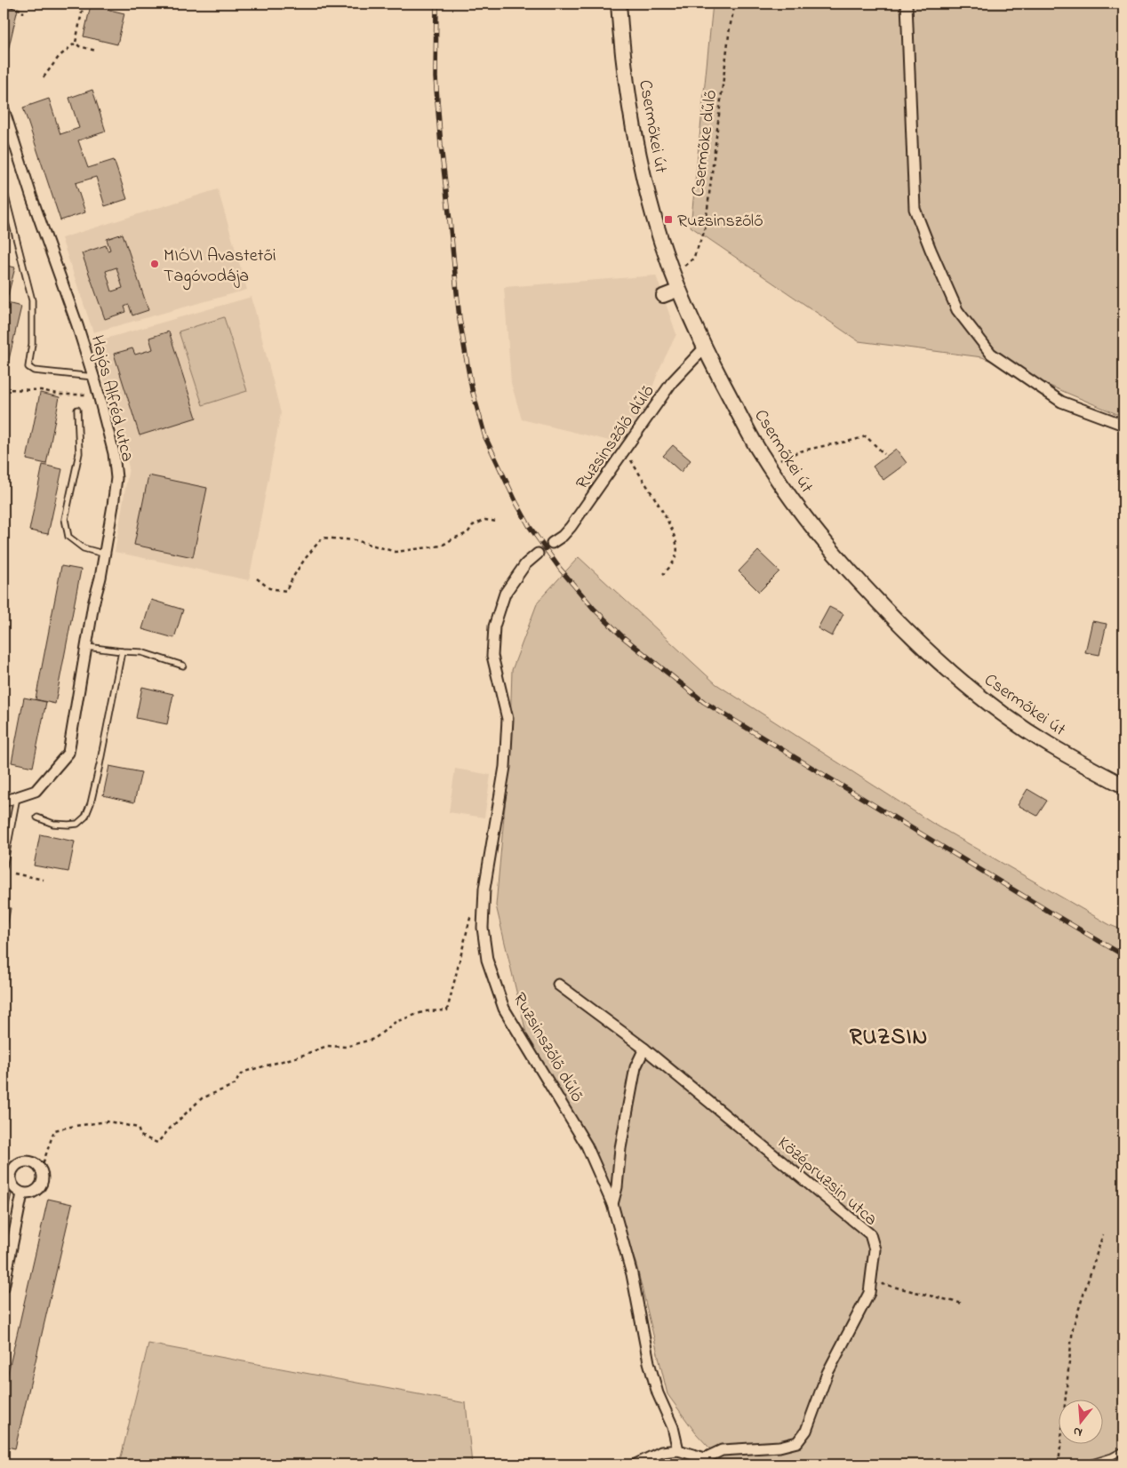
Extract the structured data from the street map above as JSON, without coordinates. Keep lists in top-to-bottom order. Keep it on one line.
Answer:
{"streets":{"main road":["Csermőkei út"],"street":["Hajós Alfréd utca","Ruzsinszőlő dűlő","Középruzsin utca"],"path":["Csermőke dűlő"]},"crossings":[["Csermőkei út","Csermőke dűlő"],["Csermőkei út","Ruzsinszőlő dűlő"]],"districts":["RUZSIN"],"places":{"transit":["Ruzsinszőlő"],"other":["MIÓVI Avastetői Tagóvodája"]},"north":"bottom"}
